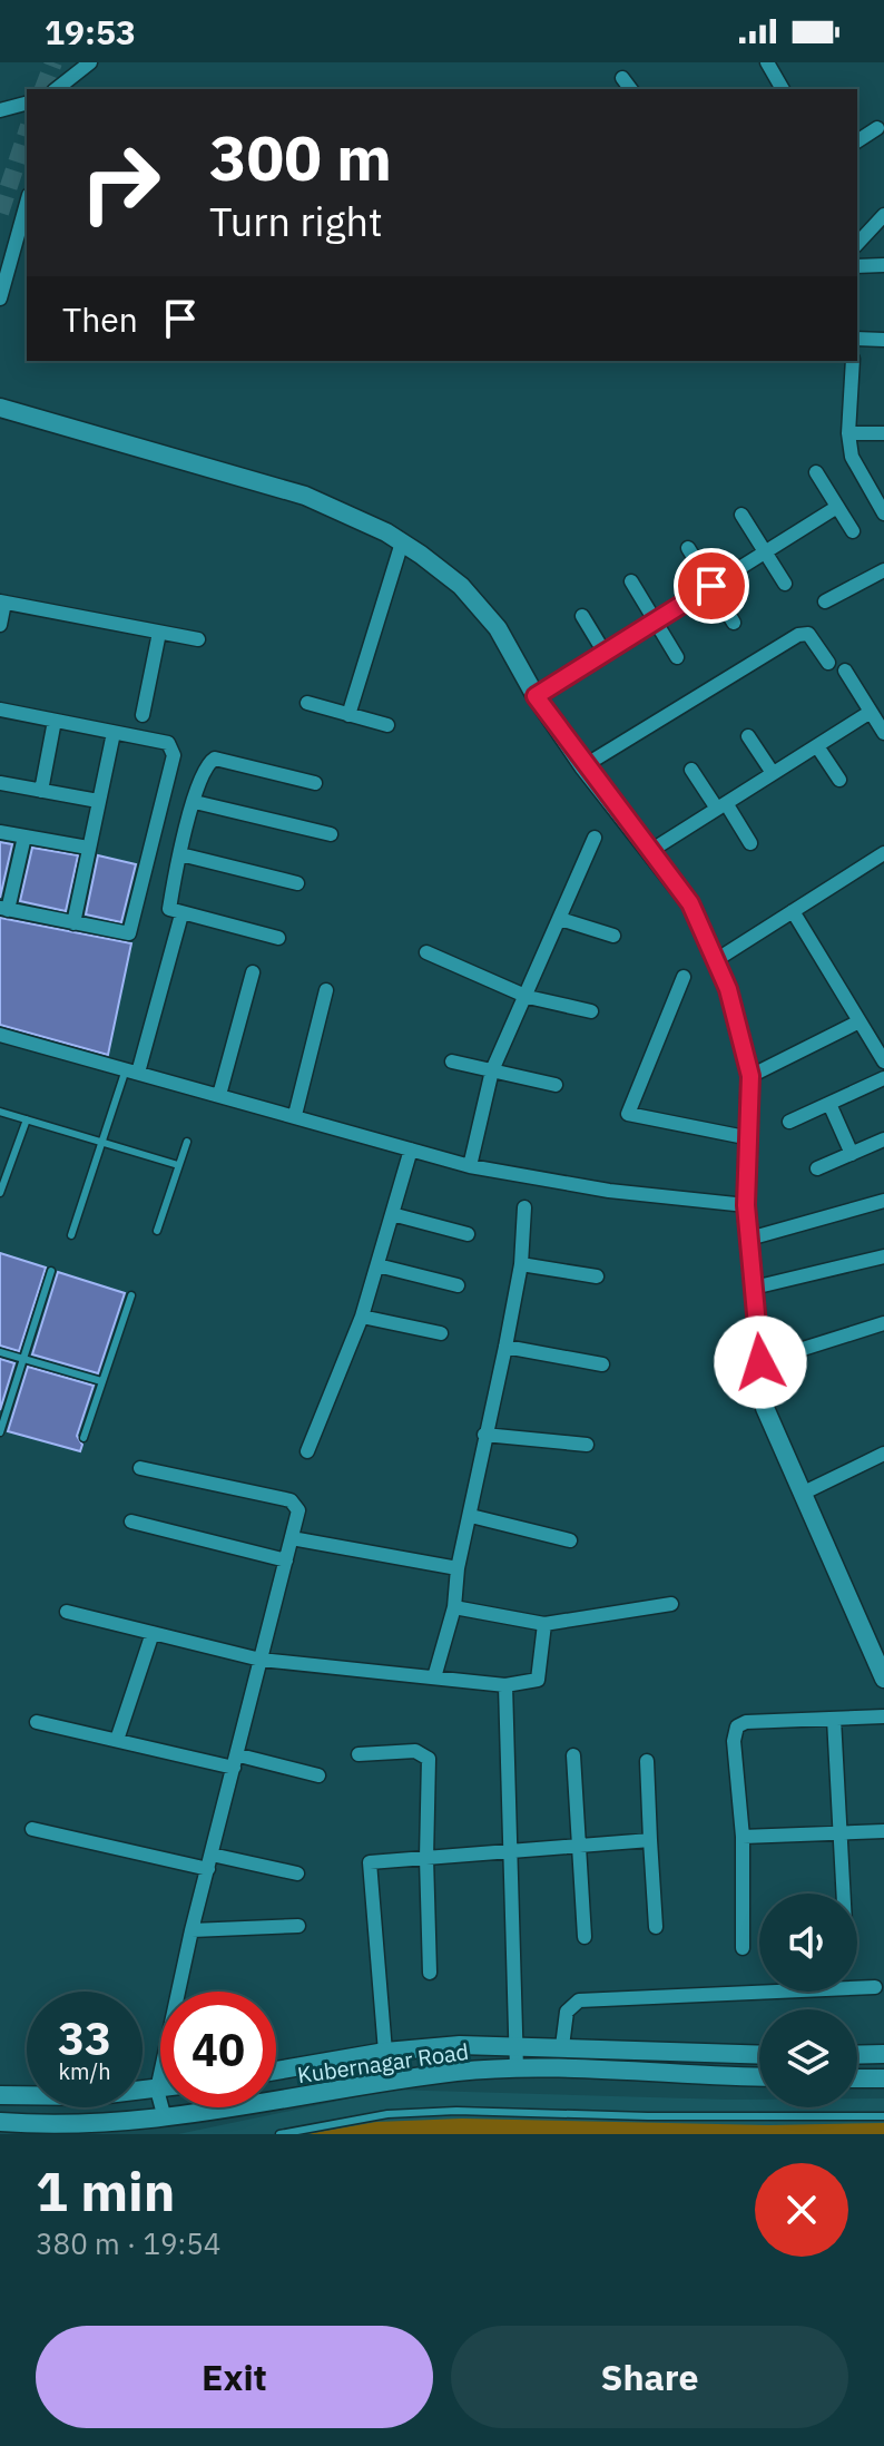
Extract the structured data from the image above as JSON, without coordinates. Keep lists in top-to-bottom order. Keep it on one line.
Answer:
{"streets":{"street":["Kubernagar Road"]},"page":{"status":"19:53","turn":["300 m","Turn right"],"then":"Then","speed":"33 km/h","limit":"40","heading":["1 min","380 m · 19:54"],"buttons":["Exit","Share"]}}
